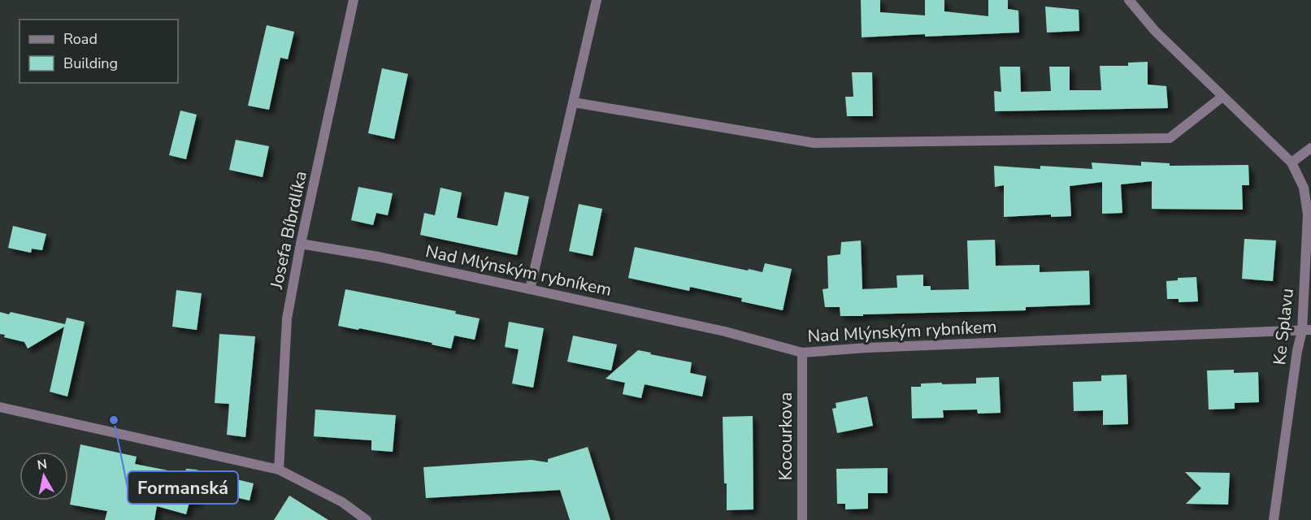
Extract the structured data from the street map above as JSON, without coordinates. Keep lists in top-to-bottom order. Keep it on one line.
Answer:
{"streets":{"street":["Josefa Bíbrdlíka","Nad Mlýnským rybníkem","Ke Splavu","Kocourkova"]},"crossings":[["Josefa Bíbrdlíka","Nad Mlýnským rybníkem"],["Nad Mlýnským rybníkem","Ke Splavu"],["Nad Mlýnským rybníkem","Kocourkova"]],"places":["Formanská"],"legend":["Road","Building"],"north":"top"}
